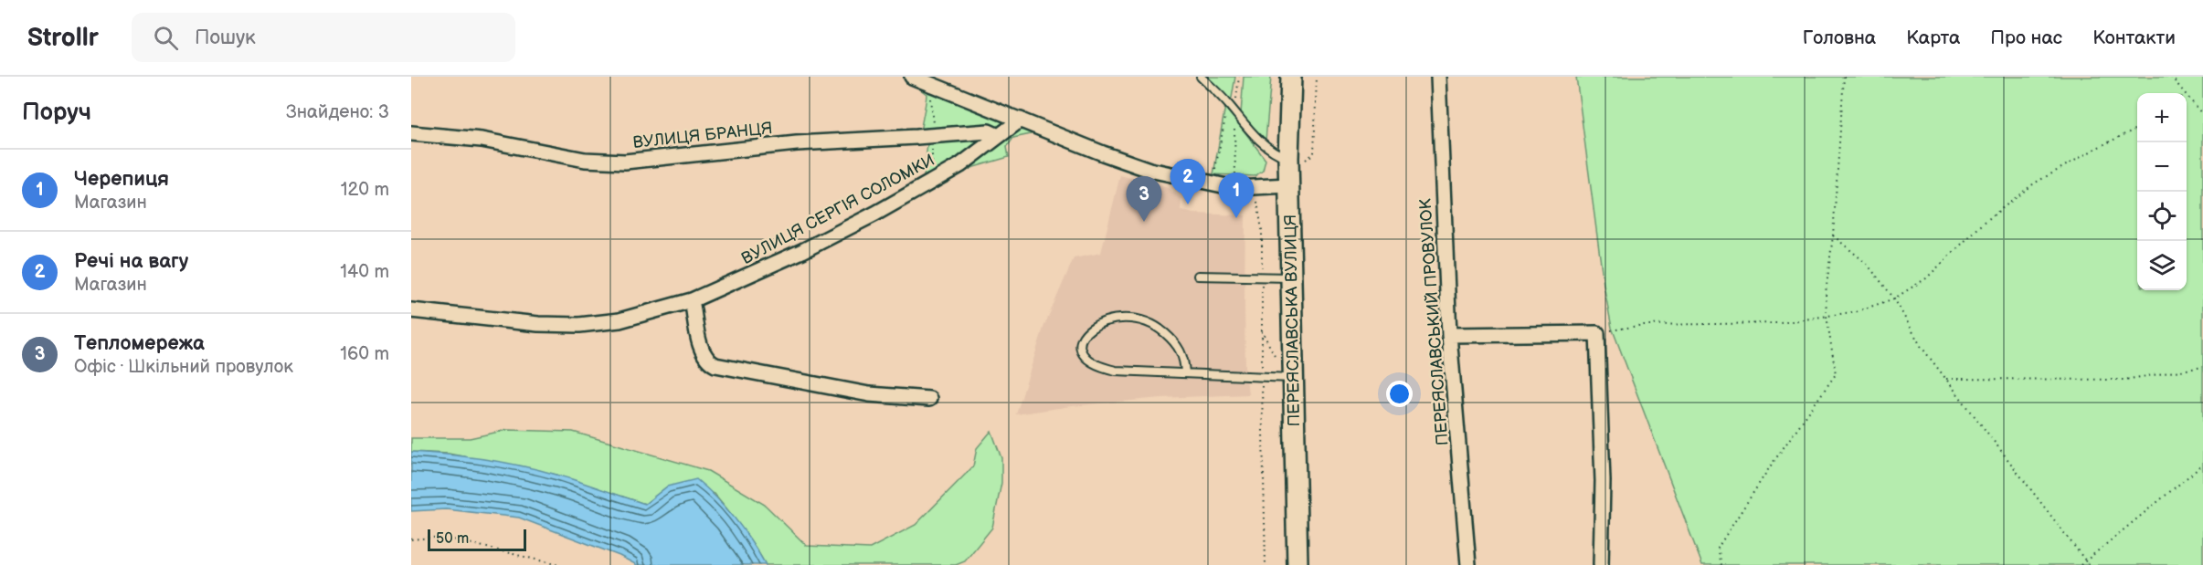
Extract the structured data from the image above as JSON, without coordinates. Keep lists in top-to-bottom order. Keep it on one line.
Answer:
{"streets":{"main road":["ПЕРЕЯСЛАВСЬКА ВУЛИЦЯ"],"street":["ВУЛИЦЯ БРАНЦЯ","ВУЛИЦЯ СЕРГІЯ СОЛОМКИ","ПЕРЕЯСЛАВСЬКИЙ ПРОВУЛОК"]},"crossings":[["ВУЛИЦЯ БРАНЦЯ","ВУЛИЦЯ СЕРГІЯ СОЛОМКИ"]],"scale_bar":"50 m","page":{"header":"Strollr","search":"Пошук","nav":["Головна","Карта","Про нас","Контакти"],"heading":["Поруч","Знайдено: 3"],"map_buttons":["+","−"],"list":[{"mark":"1","name":"Черепиця","note":"Магазин","value":"120 m"},{"mark":"2","name":"Речі на вагу","note":"Магазин","value":"140 m"},{"mark":"3","name":"Тепломережа","note":"Офіс · Шкільний провулок","value":"160 m"}],"pins":["2","1","3"],"scale":"50 m"}}
